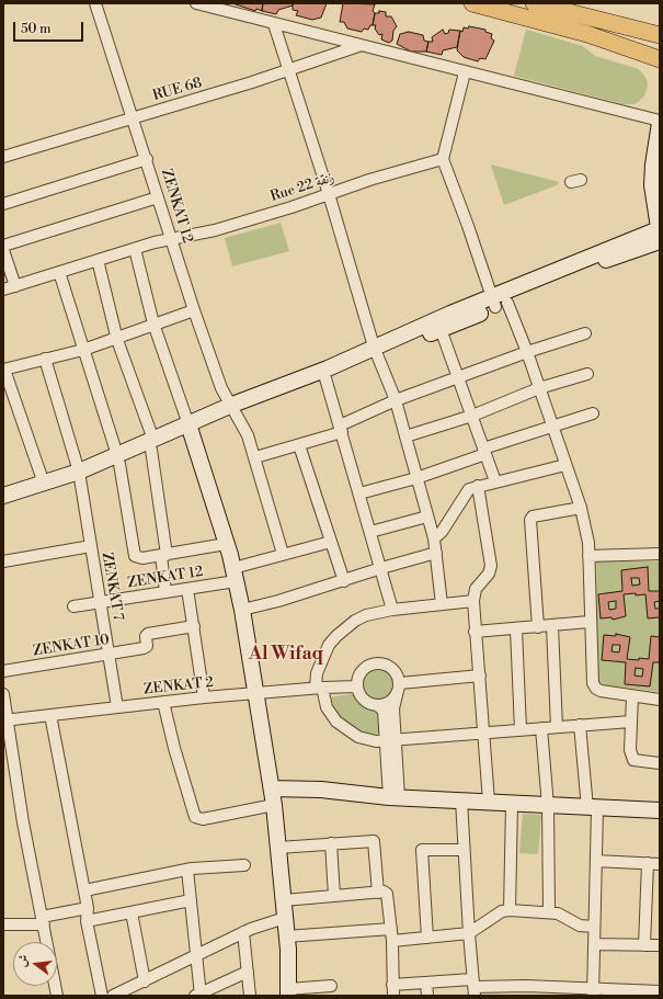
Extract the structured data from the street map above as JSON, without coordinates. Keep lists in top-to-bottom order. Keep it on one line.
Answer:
{"streets":{"street":["RUE 68","Rue 22 زنقة","ZENKAT 12","ZENKAT 7","ZENKAT 10","ZENKAT 2"]},"crossings":[["RUE 68","ZENKAT 12"],["Rue 22 زنقة","ZENKAT 12"],["ZENKAT 12","ZENKAT 7"],["ZENKAT 7","ZENKAT 10"],["ZENKAT 7","ZENKAT 2"]],"districts":["Al Wifaq"],"scale_bar":"50 m","north":"left"}
